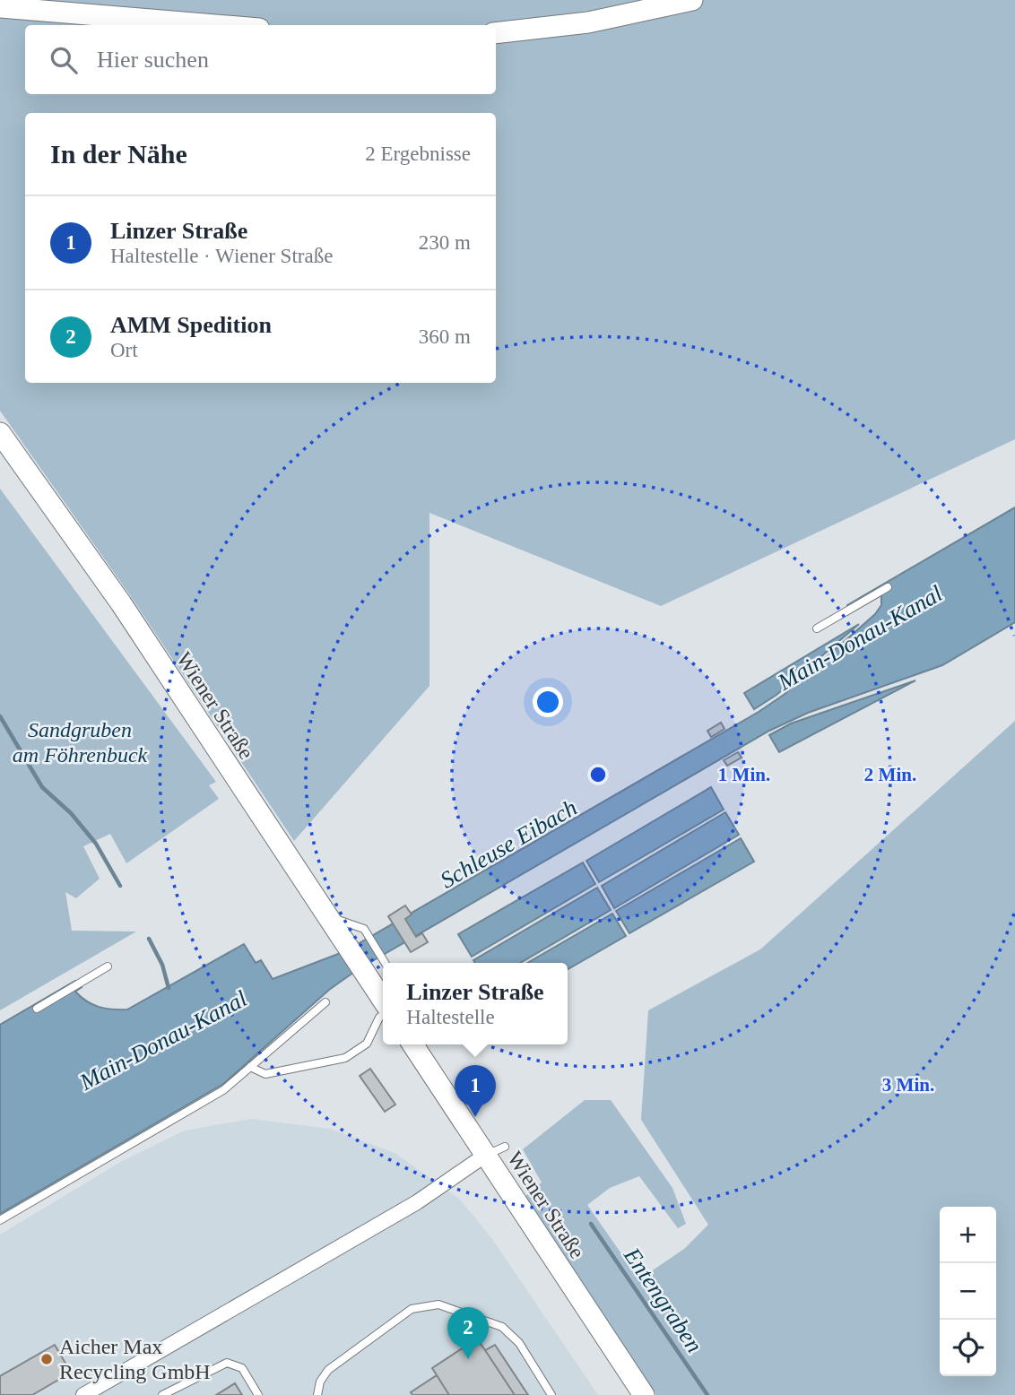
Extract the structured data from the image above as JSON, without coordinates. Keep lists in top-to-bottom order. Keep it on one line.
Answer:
{"streets":{"main road":["Wiener Straße"]},"water":["Main-Donau-Kanal","Schleuse Eibach","Entengraben"],"parks":["Sandgruben am Föhrenbuck"],"places":["Aicher Max Recycling GmbH"],"page":{"search":"Hier suchen","heading":["In der Nähe","2 Ergebnisse"],"list":[{"mark":"1","name":"Linzer Straße","note":"Haltestelle · Wiener Straße","value":"230 m"},{"mark":"2","name":"AMM Spedition","note":"Ort","value":"360 m"}],"popup":["Linzer Straße","Haltestelle"],"pins":["1","2"],"map_buttons":["+","−"]},"rings":["1 Min.","2 Min.","3 Min."]}
